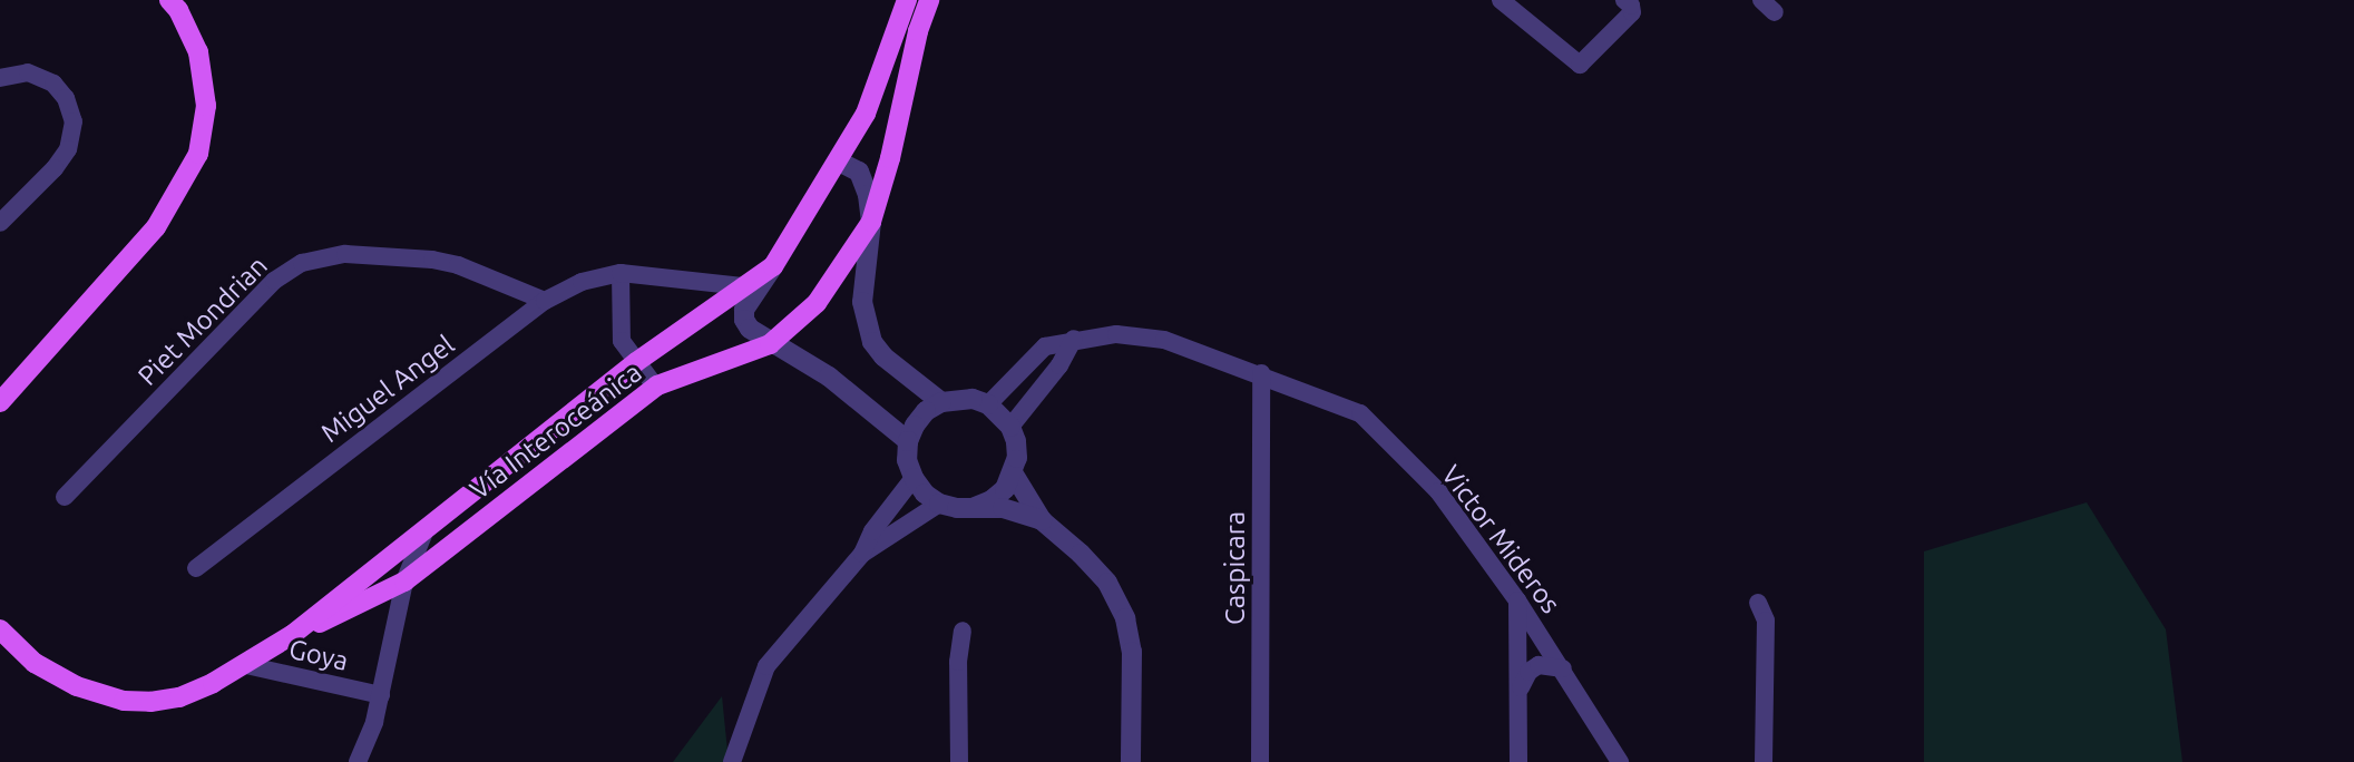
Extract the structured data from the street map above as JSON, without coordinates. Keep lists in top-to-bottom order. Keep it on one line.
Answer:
{"streets":{"main road":["Vía Interoceánica"],"street":["Piet Mondrian","Miguel Angel","Victor Mideros","Caspicara","Goya"]},"crossings":[["Piet Mondrian","Miguel Angel"],["Miguel Angel","Vía Interoceánica"],["Vía Interoceánica","Goya"],["Victor Mideros","Caspicara"]]}
